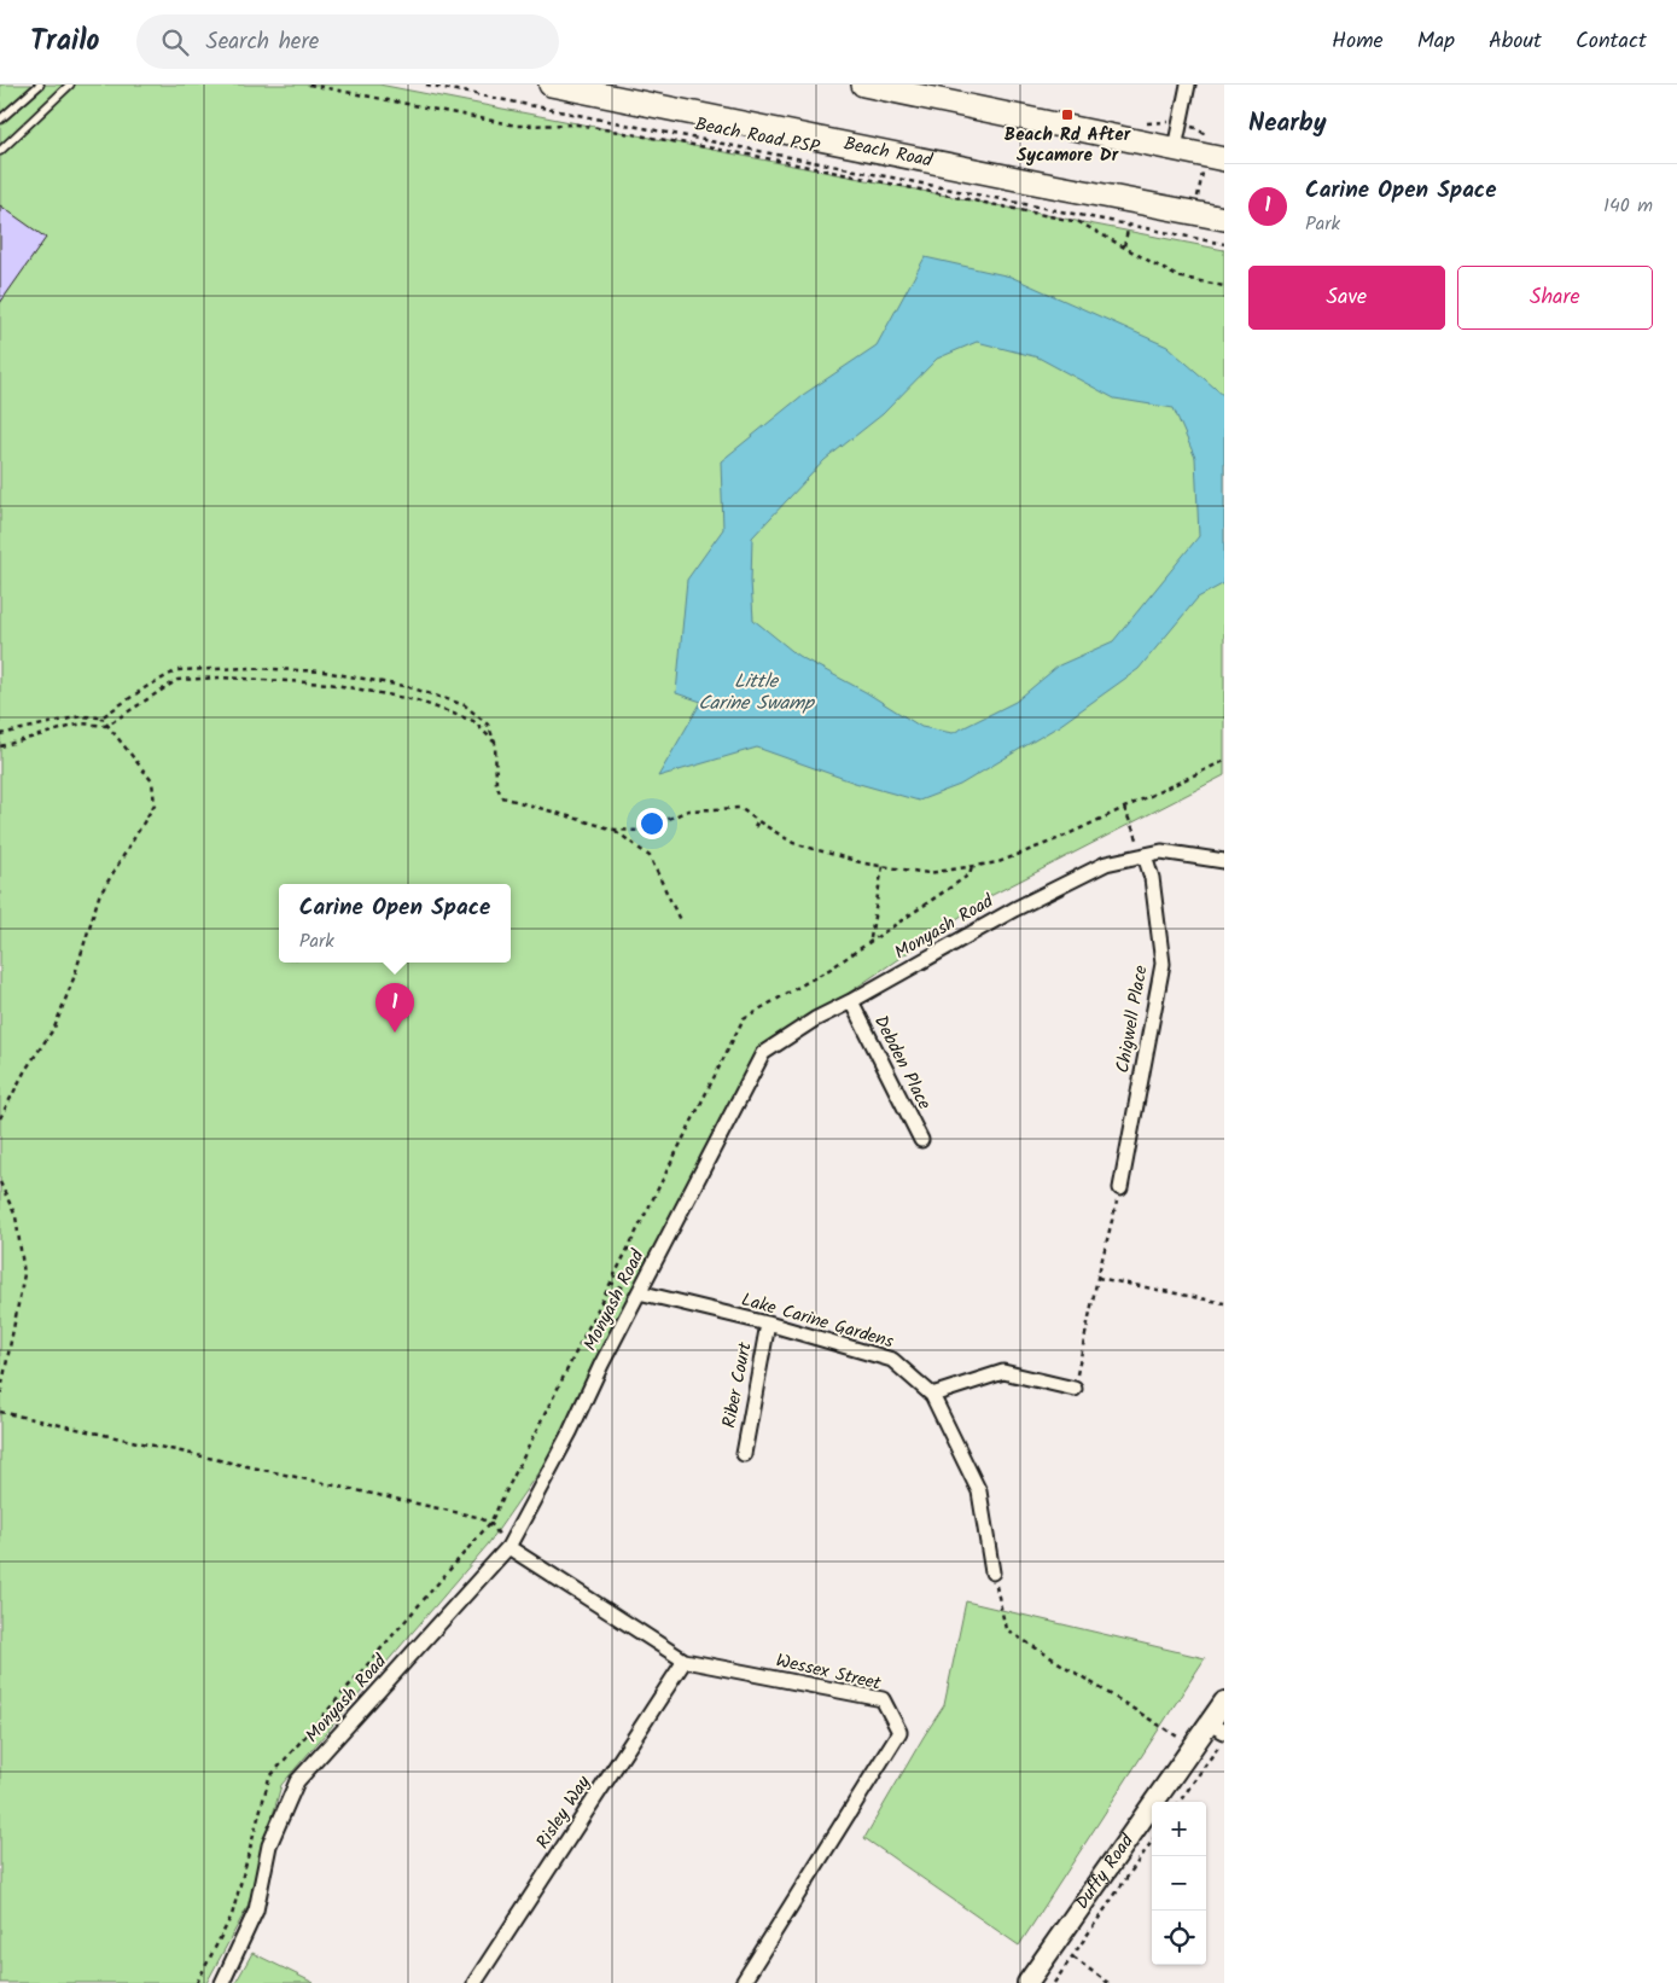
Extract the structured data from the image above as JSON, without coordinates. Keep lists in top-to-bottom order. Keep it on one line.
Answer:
{"streets":{"main road":["Beach Road","Duffy Road"],"street":["Monyash Road","Chigwell Place","Debden Place","Lake Carine Gardens","Riber Court","Wessex Street","Risley Way"],"path":["Beach Road PSP"]},"crossings":[["Monyash Road","Chigwell Place"],["Monyash Road","Debden Place"],["Monyash Road","Lake Carine Gardens"],["Monyash Road","Wessex Street"],["Lake Carine Gardens","Riber Court"],["Wessex Street","Risley Way"]],"water":["Little Carine Swamp"],"places":{"transit":["Beach Rd After Sycamore Dr"]},"page":{"header":"Trailo","search":"Search here","nav":["Home","Map","About","Contact"],"heading":"Nearby","list":[{"mark":"1","name":"Carine Open Space","note":"Park","value":"140 m"}],"buttons":["Save","Share"],"popup":["Carine Open Space","Park"],"pins":"1","map_buttons":["+","−"]}}
